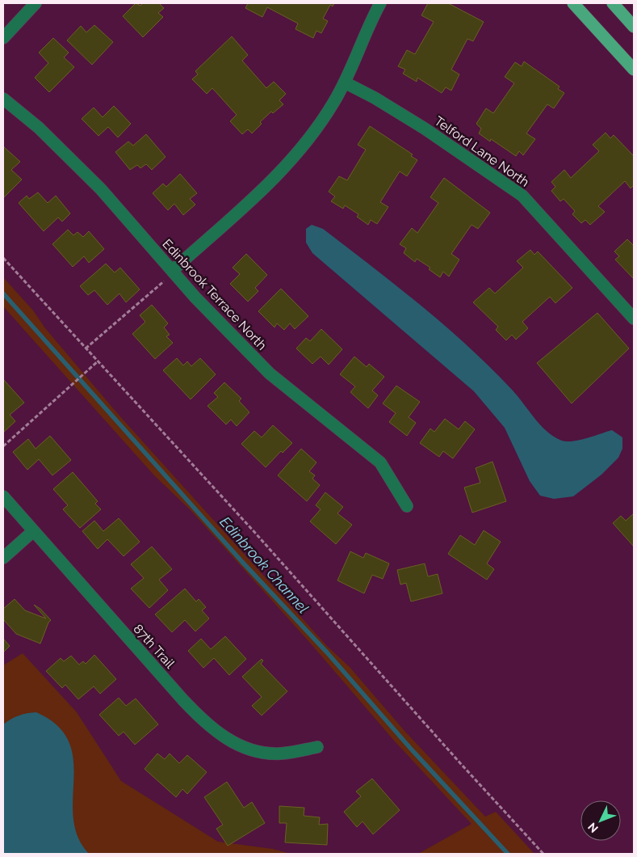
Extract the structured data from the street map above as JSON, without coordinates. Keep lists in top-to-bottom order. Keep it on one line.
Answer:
{"streets":{"street":["Telford Lane North","Edinbrook Terrace North","87th Trail"]},"water":["Edinbrook Channel"],"north":"bottom left"}
